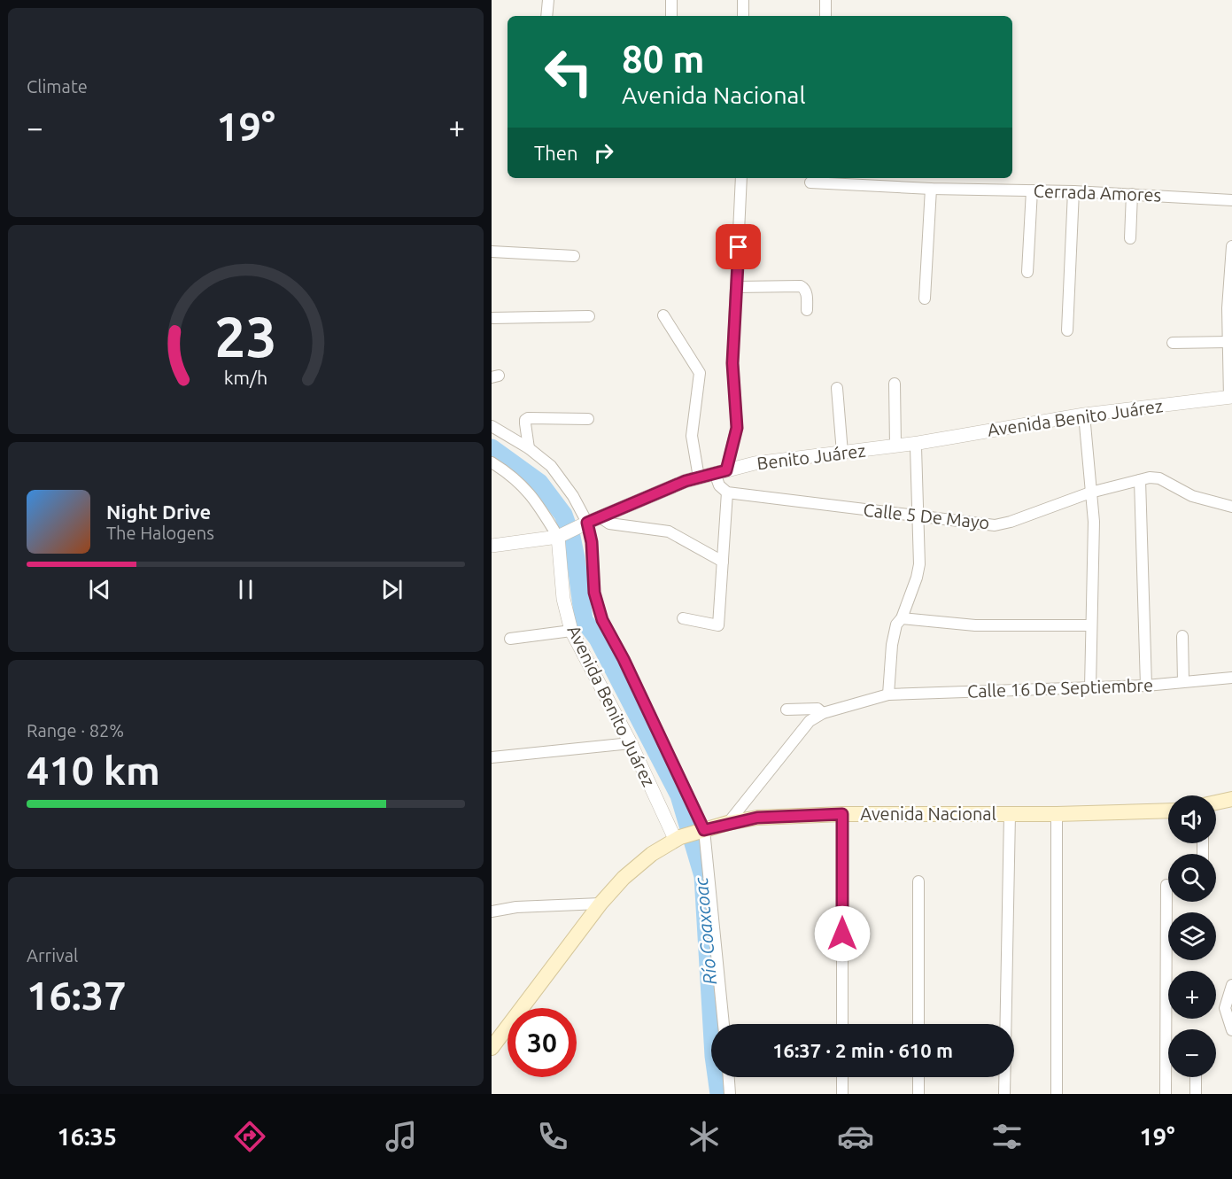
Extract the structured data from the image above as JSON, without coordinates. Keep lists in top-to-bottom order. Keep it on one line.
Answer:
{"streets":{"main road":["Avenida Nacional"],"street":["Cerrada Amores","Avenida Benito Juárez","Benito Juárez","Calle 5 De Mayo","Calle 16 De Septiembre"]},"crossings":[["Avenida Benito Juárez","Benito Juárez"],["Avenida Benito Juárez","Avenida Nacional"]],"water":["Río Coaxcoac"],"page":{"tile":["Climate",["Range · 82%","410 km"],["Arrival","16:37"]],"turn":["80 m","Avenida Nacional"],"heat":["−","19°","+"],"then":"Then","song":["Night Drive","The Halogens"],"map_buttons":["+","−"],"limit":"30","trip":"16:37 · 2 min · 610 m","tabs":["16:35","19°"],"gauge":["23","km/h"]}}
